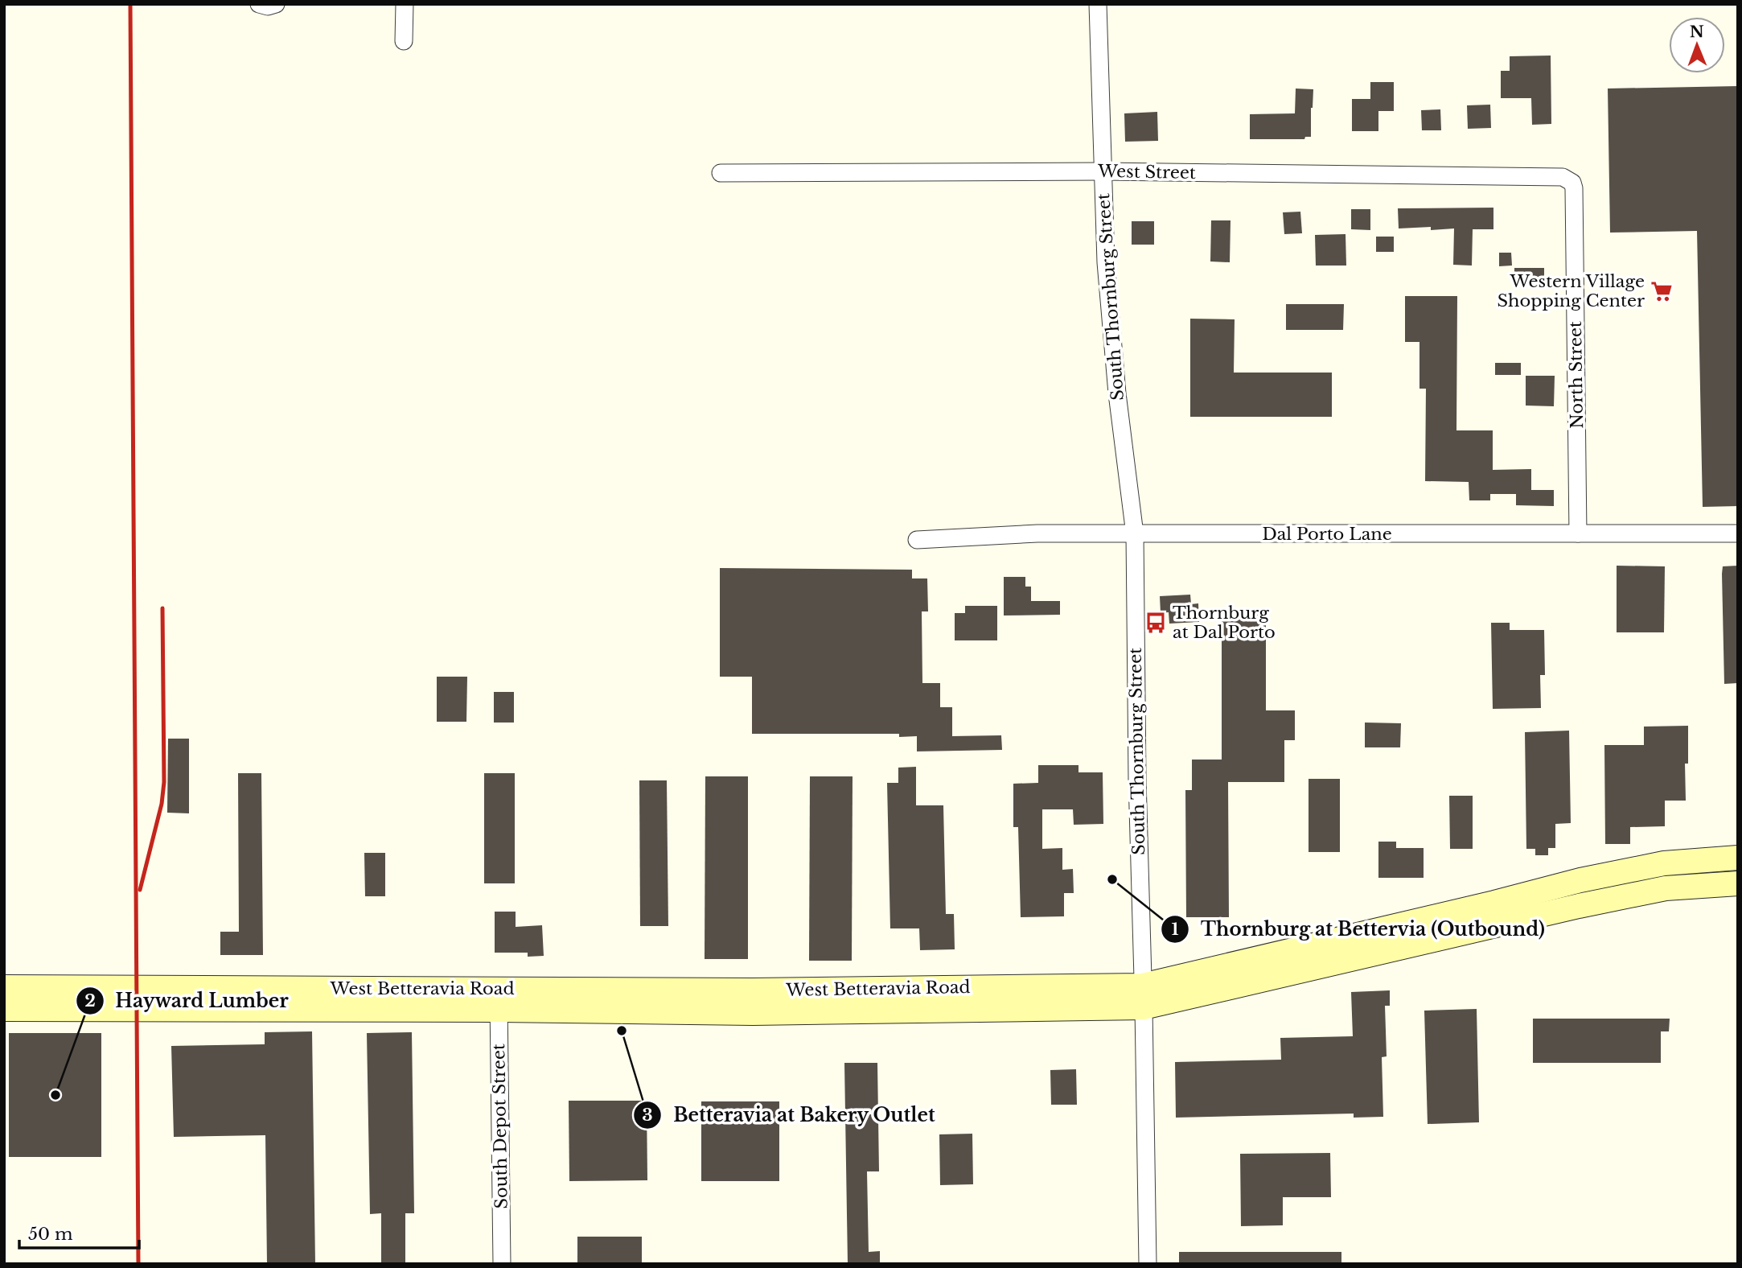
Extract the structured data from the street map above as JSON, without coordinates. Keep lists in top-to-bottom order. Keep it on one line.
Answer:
{"streets":{"main road":["West Betteravia Road"],"street":["West Street","South Thornburg Street","North Street","Dal Porto Lane","South Depot Street"]},"crossings":[["West Street","South Thornburg Street"],["West Street","North Street"],["South Thornburg Street","Dal Porto Lane"],["South Thornburg Street","West Betteravia Road"],["North Street","Dal Porto Lane"],["West Betteravia Road","South Depot Street"]],"places":{"supermarket":["Western Village Shopping Center"],"bus stop":["Thornburg at Dal Porto"],"other":["Thornburg at Bettervia (Outbound)","Betteravia at Bakery Outlet","Hayward Lumber"]},"scale_bar":"50 m","north":"top"}
